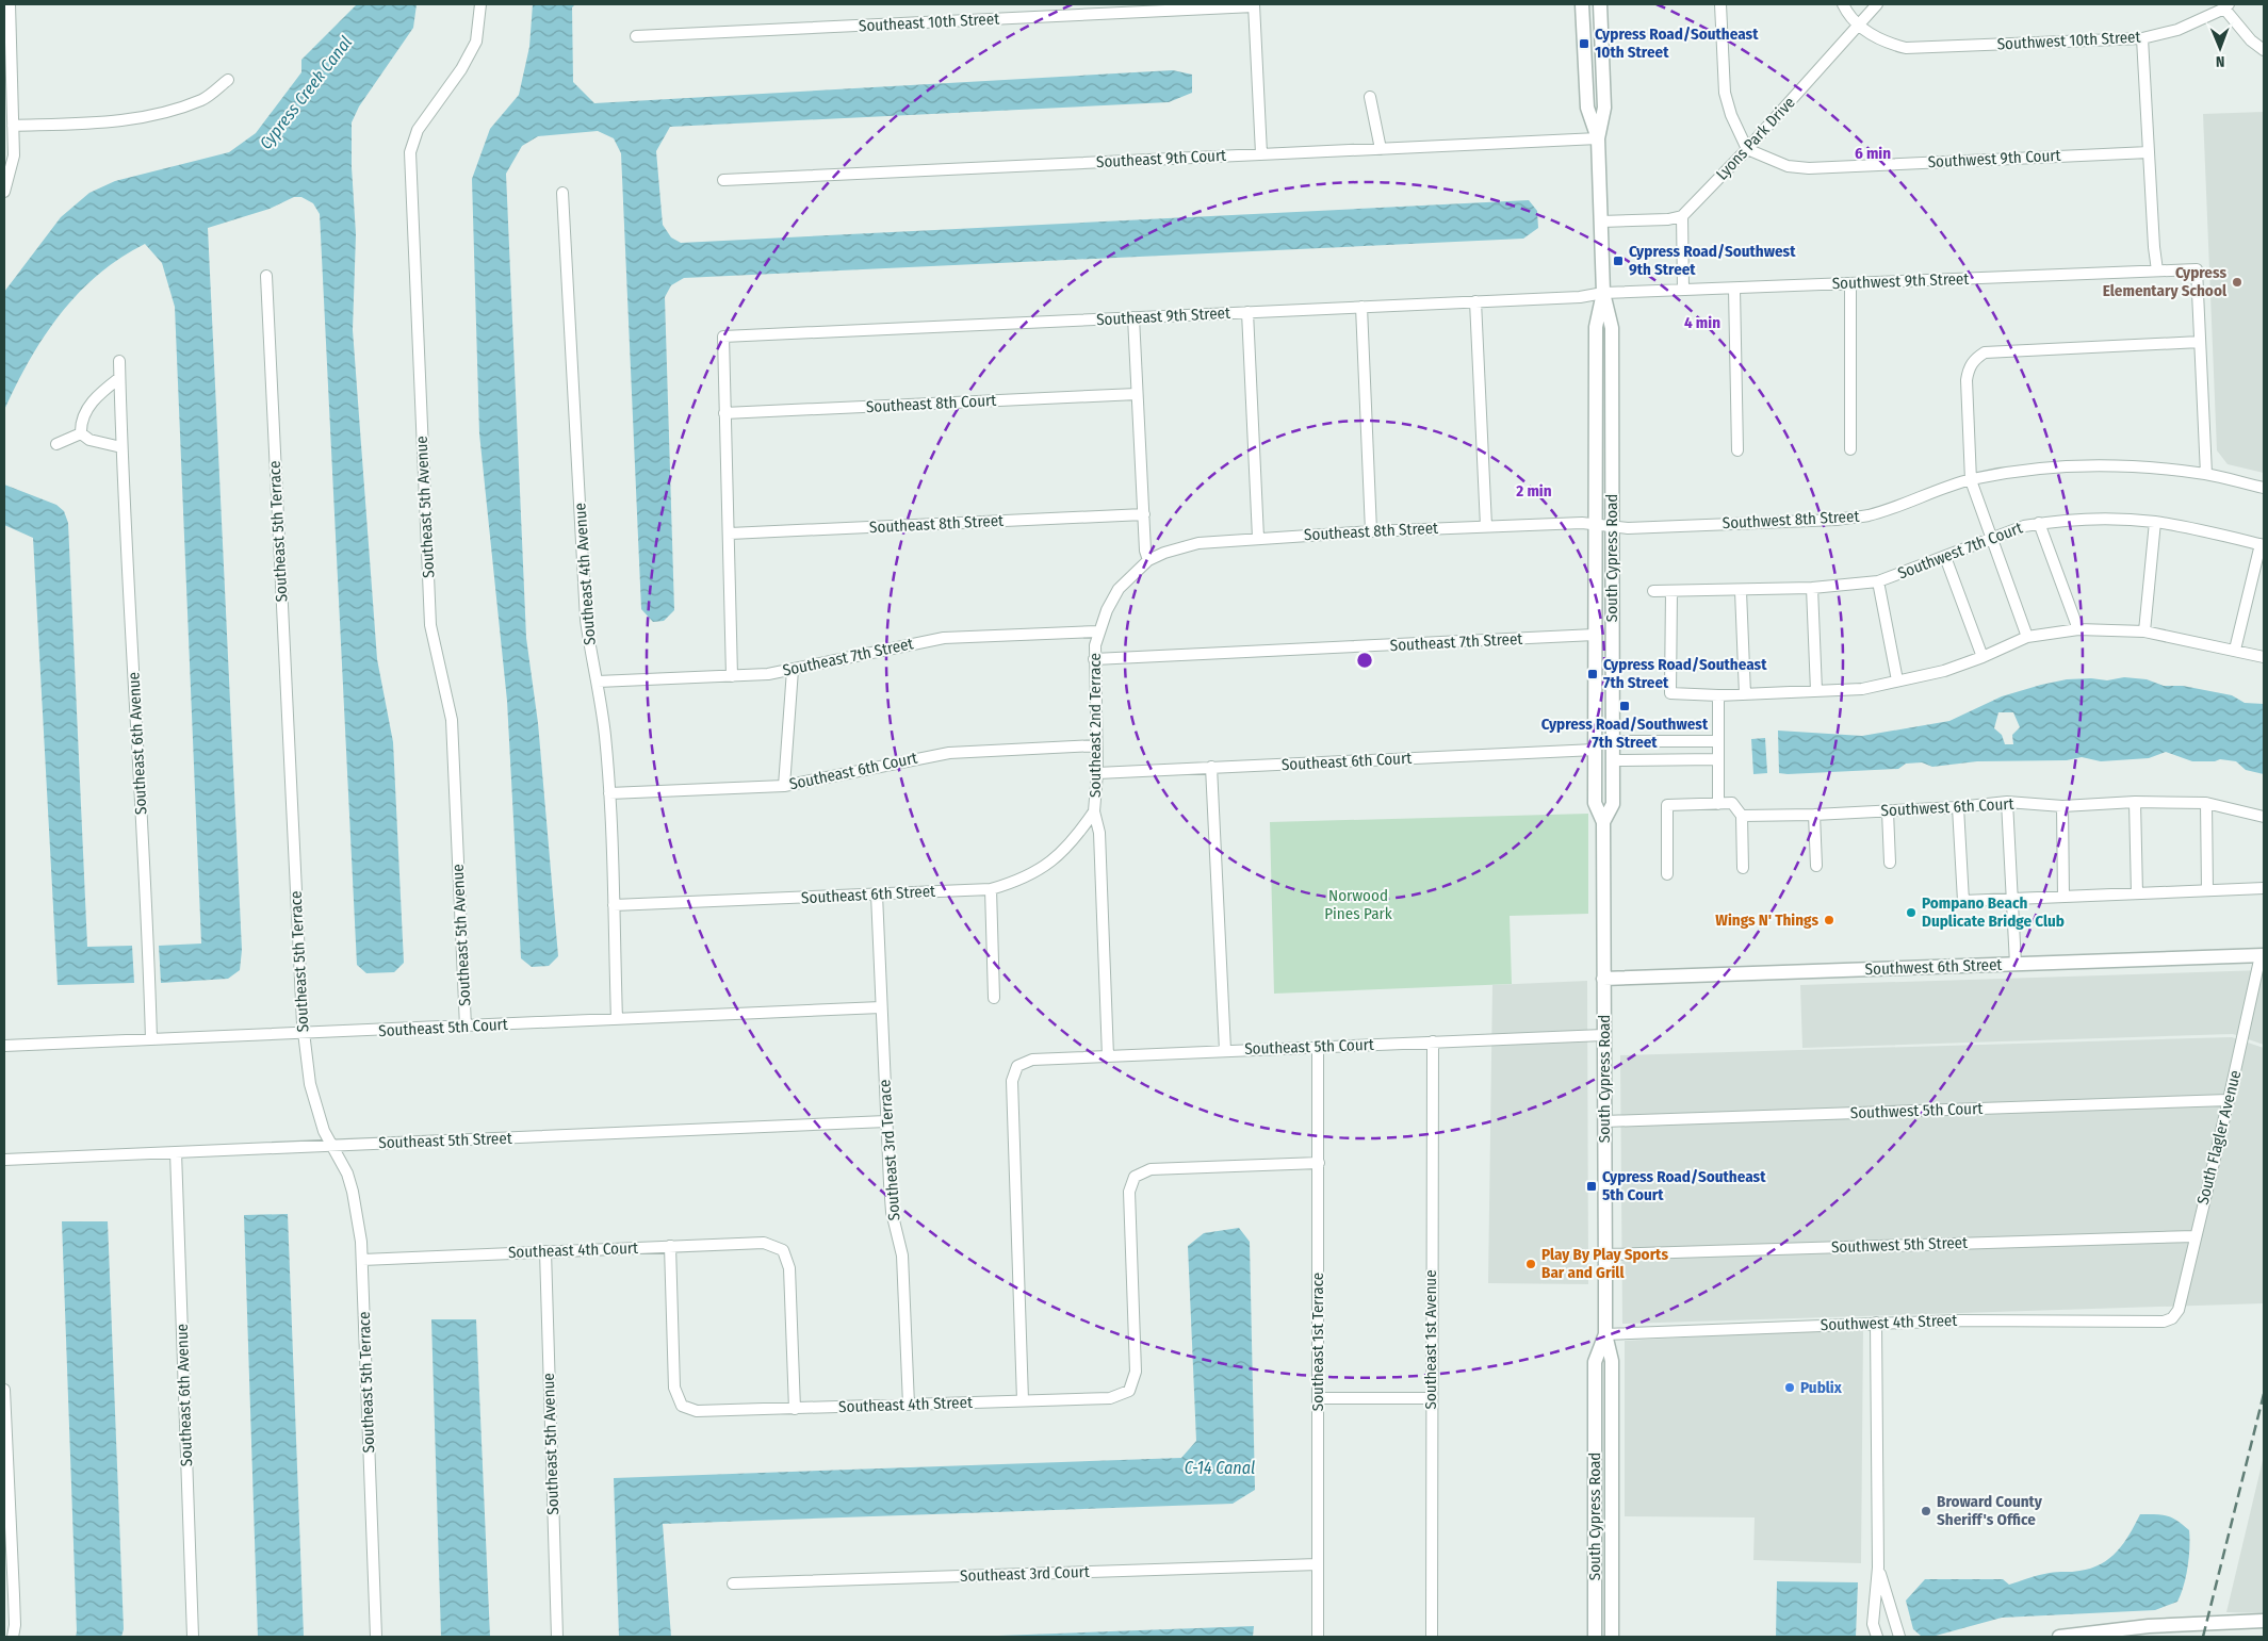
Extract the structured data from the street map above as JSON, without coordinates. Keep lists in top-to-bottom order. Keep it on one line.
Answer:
{"streets":{"street":["Southeast 10th Street","Southwest 10th Street","Lyons Park Drive","Southeast 9th Court","Southwest 9th Court","Southwest 9th Street","Southeast 9th Street","Southeast 8th Court","Southeast 5th Avenue","Southwest 8th Street","Southeast 8th Street","Southeast 5th Terrace","Southwest 7th Court","South Cypress Road","Southeast 4th Avenue","Southeast 7th Street","Southeast 2nd Terrace","Southeast 6th Avenue","Southeast 6th Court","Southwest 6th Court","Southeast 6th Street","Southwest 6th Street","Southeast 5th Court","Southwest 5th Court","South Flagler Avenue","Southeast 5th Street","Southeast 3rd Terrace","Southwest 5th Street","Southeast 4th Court","Southwest 4th Street","Southeast 1st Avenue","Southeast 1st Terrace","Southeast 4th Street","Southeast 3rd Court"]},"crossings":[["Southwest 10th Street","Lyons Park Drive"],["Lyons Park Drive","Southwest 9th Court"],["Southeast 9th Court","South Cypress Road"],["Southwest 9th Street","Southeast 9th Street"],["Southwest 9th Street","South Cypress Road"],["Southeast 9th Street","Southeast 8th Court"],["Southeast 9th Street","South Cypress Road"],["Southeast 5th Avenue","Southeast 5th Court"],["Southeast 5th Avenue","Southeast 4th Court"],["Southwest 8th Street","Southeast 8th Street"],["Southwest 8th Street","South Cypress Road"],["Southeast 8th Street","South Cypress Road"],["Southeast 8th Street","Southeast 2nd Terrace"],["Southeast 5th Terrace","Southeast 5th Court"],["Southeast 5th Terrace","Southeast 5th Street"],["Southeast 5th Terrace","Southeast 4th Court"],["South Cypress Road","Southeast 7th Street"],["South Cypress Road","Southeast 6th Court"],["South Cypress Road","Southwest 6th Street"],["South Cypress Road","Southeast 5th Court"],["South Cypress Road","Southwest 5th Court"],["South Cypress Road","Southwest 5th Street"],["South Cypress Road","Southwest 4th Street"],["Southeast 4th Avenue","Southeast 7th Street"],["Southeast 4th Avenue","Southeast 6th Court"],["Southeast 4th Avenue","Southeast 6th Street"],["Southeast 4th Avenue","Southeast 5th Court"],["Southeast 7th Street","Southeast 2nd Terrace"],["Southeast 2nd Terrace","Southeast 6th Court"],["Southeast 2nd Terrace","Southeast 6th Street"],["Southeast 2nd Terrace","Southeast 5th Court"],["Southeast 6th Avenue","Southeast 5th Court"],["Southeast 6th Avenue","Southeast 5th Street"],["Southeast 6th Street","Southeast 3rd Terrace"],["Southwest 6th Street","South Flagler Avenue"],["Southeast 5th Court","Southeast 3rd Terrace"],["Southeast 5th Court","Southeast 1st Avenue"],["Southeast 5th Court","Southeast 1st Terrace"],["Southeast 5th Court","Southeast 4th Street"],["Southwest 5th Court","South Flagler Avenue"],["South Flagler Avenue","Southwest 5th Street"],["South Flagler Avenue","Southwest 4th Street"],["Southeast 5th Street","Southeast 3rd Terrace"],["Southeast 3rd Terrace","Southeast 4th Street"],["Southeast 4th Court","Southeast 4th Street"],["Southeast 1st Terrace","Southeast 4th Street"],["Southeast 1st Terrace","Southeast 3rd Court"]],"water":["Cypress Creek Canal","C-14 Canal"],"parks":["Norwood Pines Park"],"places":{"transit":["Cypress Road/Southeast 10th Street","Cypress Road/Southwest 9th Street","Cypress Road/Southeast 7th Street","Cypress Road/Southwest 7th Street","Cypress Road/Southeast 5th Court"],"other":["Cypress Elementary School","Pompano Beach Duplicate Bridge Club","Wings N' Things","Play By Play Sports Bar and Grill","Publix","Broward County Sheriff's Office"]},"north":"bottom","rings":["6 min","4 min","2 min"]}
